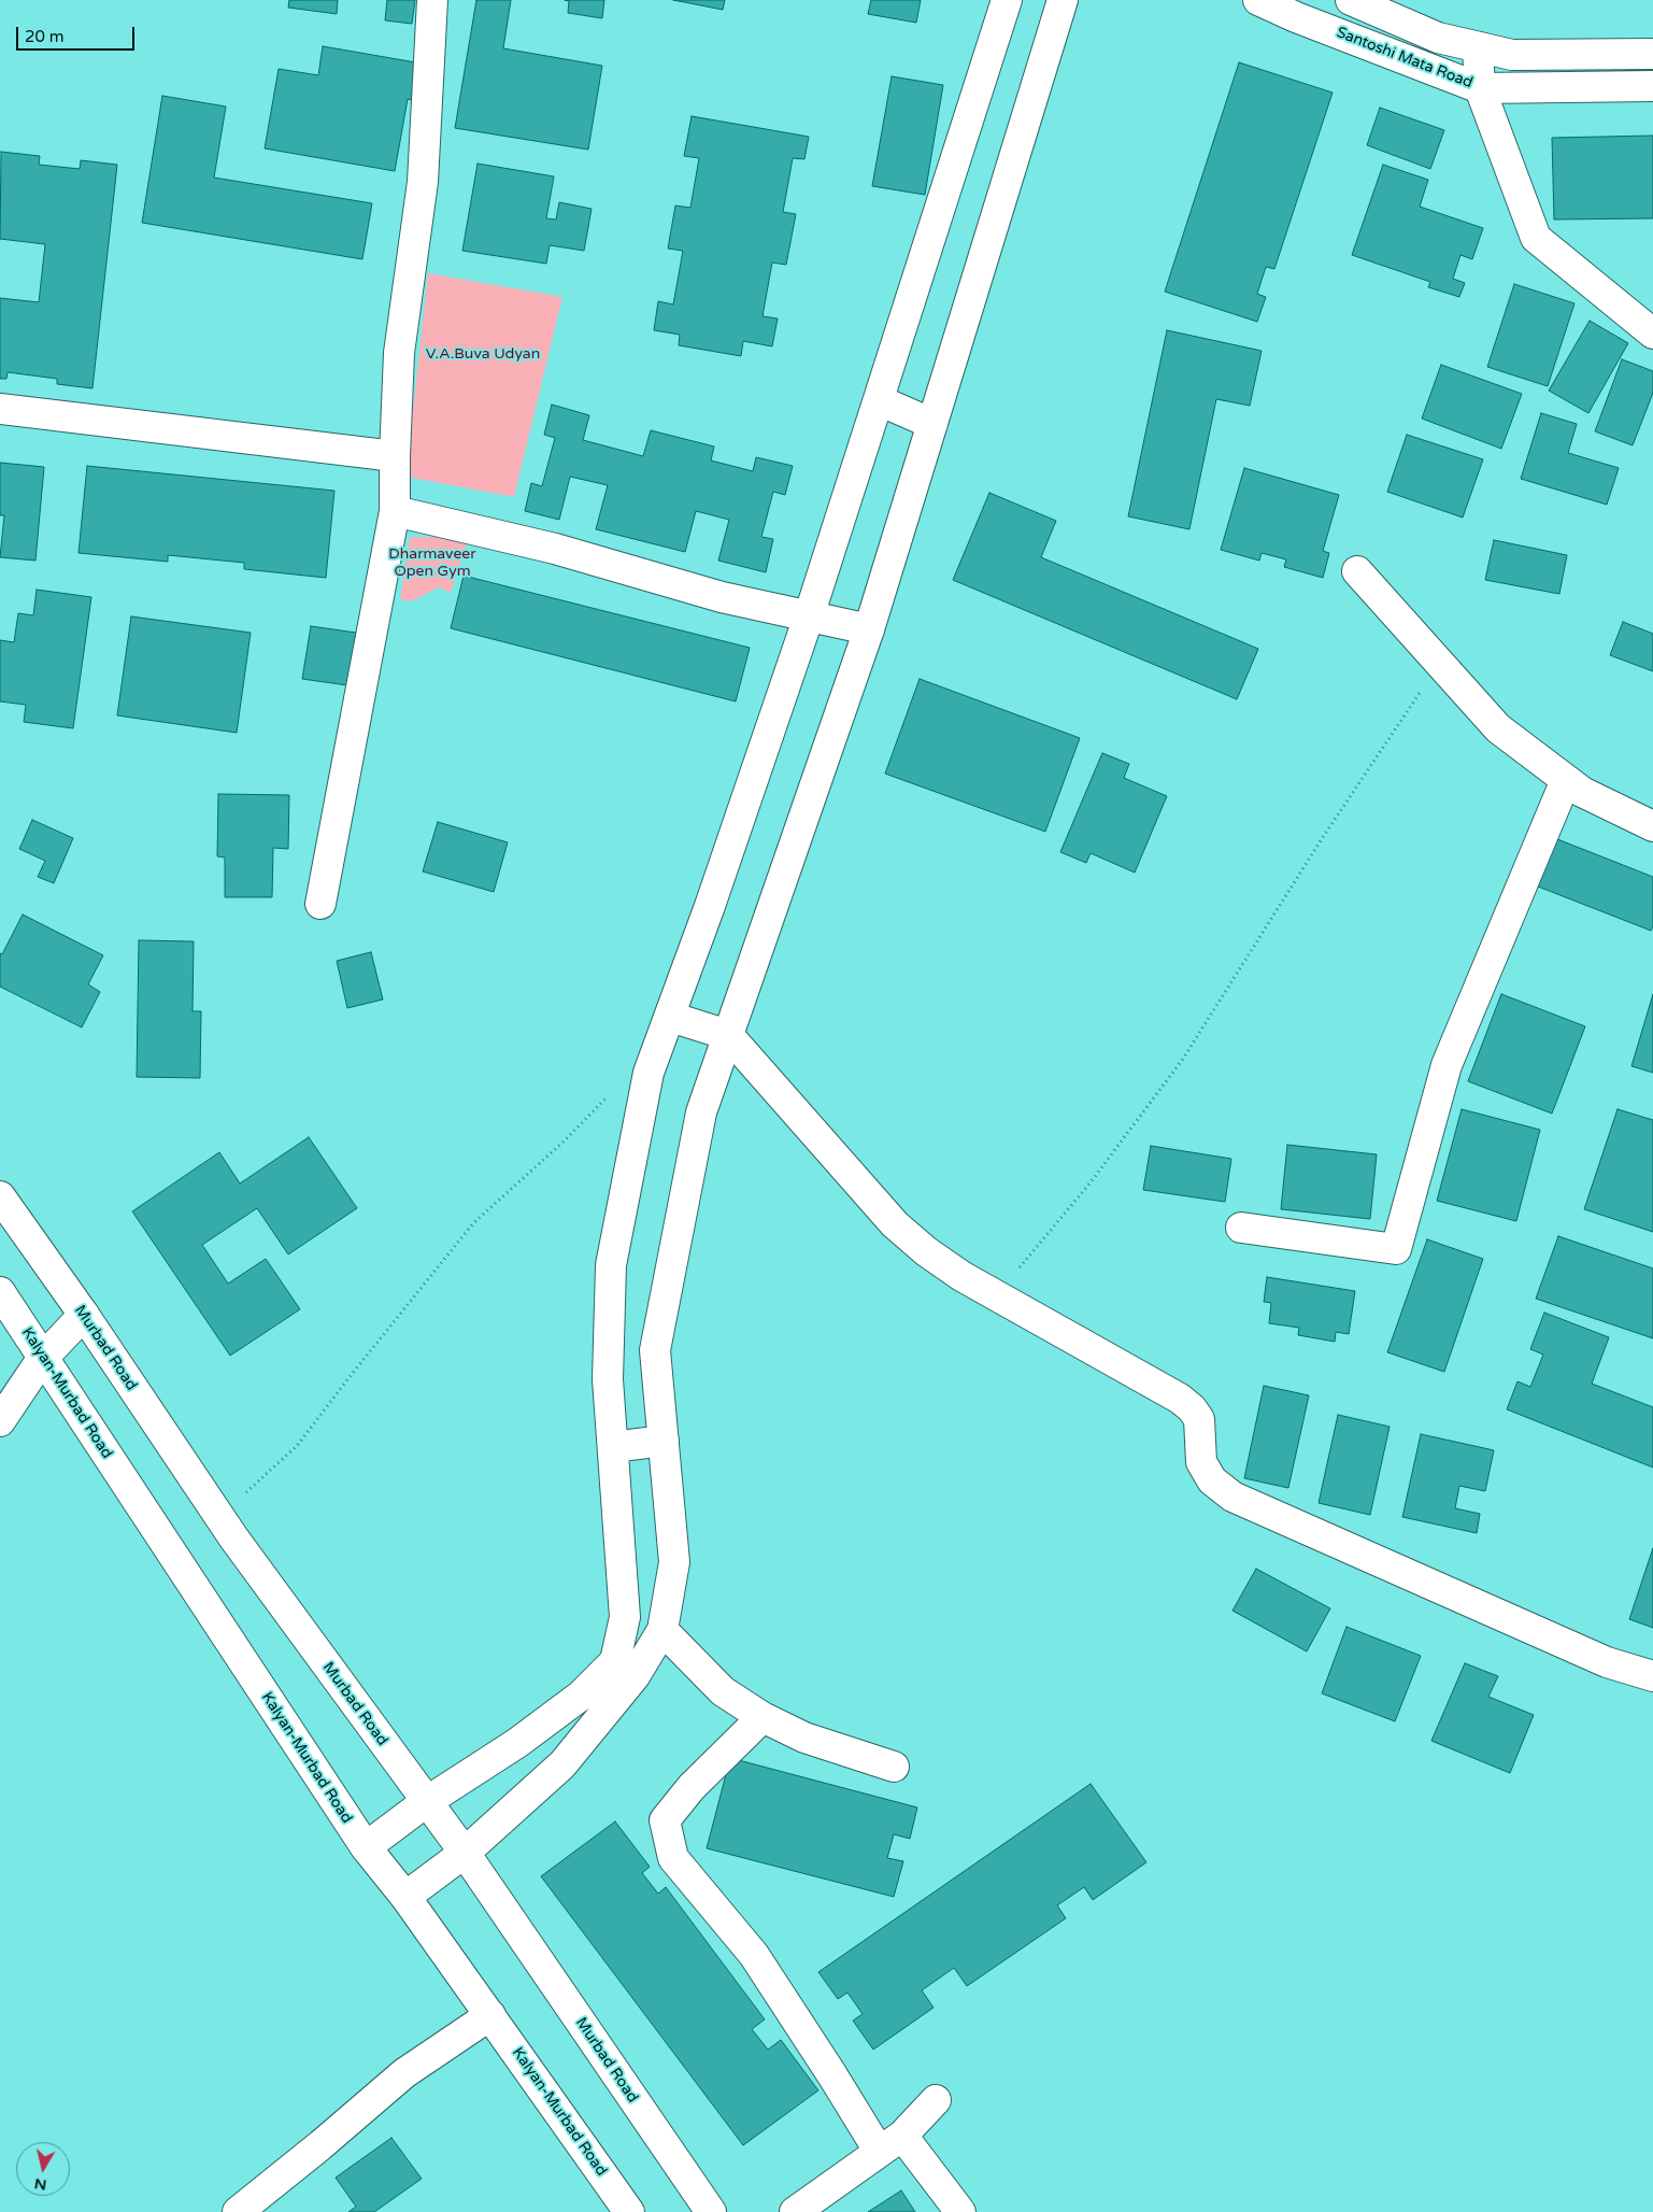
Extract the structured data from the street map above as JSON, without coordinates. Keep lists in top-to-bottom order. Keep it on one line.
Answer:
{"streets":{"main road":["Santoshi Mata Road","Murbad Road","Kalyan-Murbad Road"]},"parks":["V.A.Buva Udyan","Dharmaveer Open Gym"],"scale_bar":"20 m","north":"bottom"}
